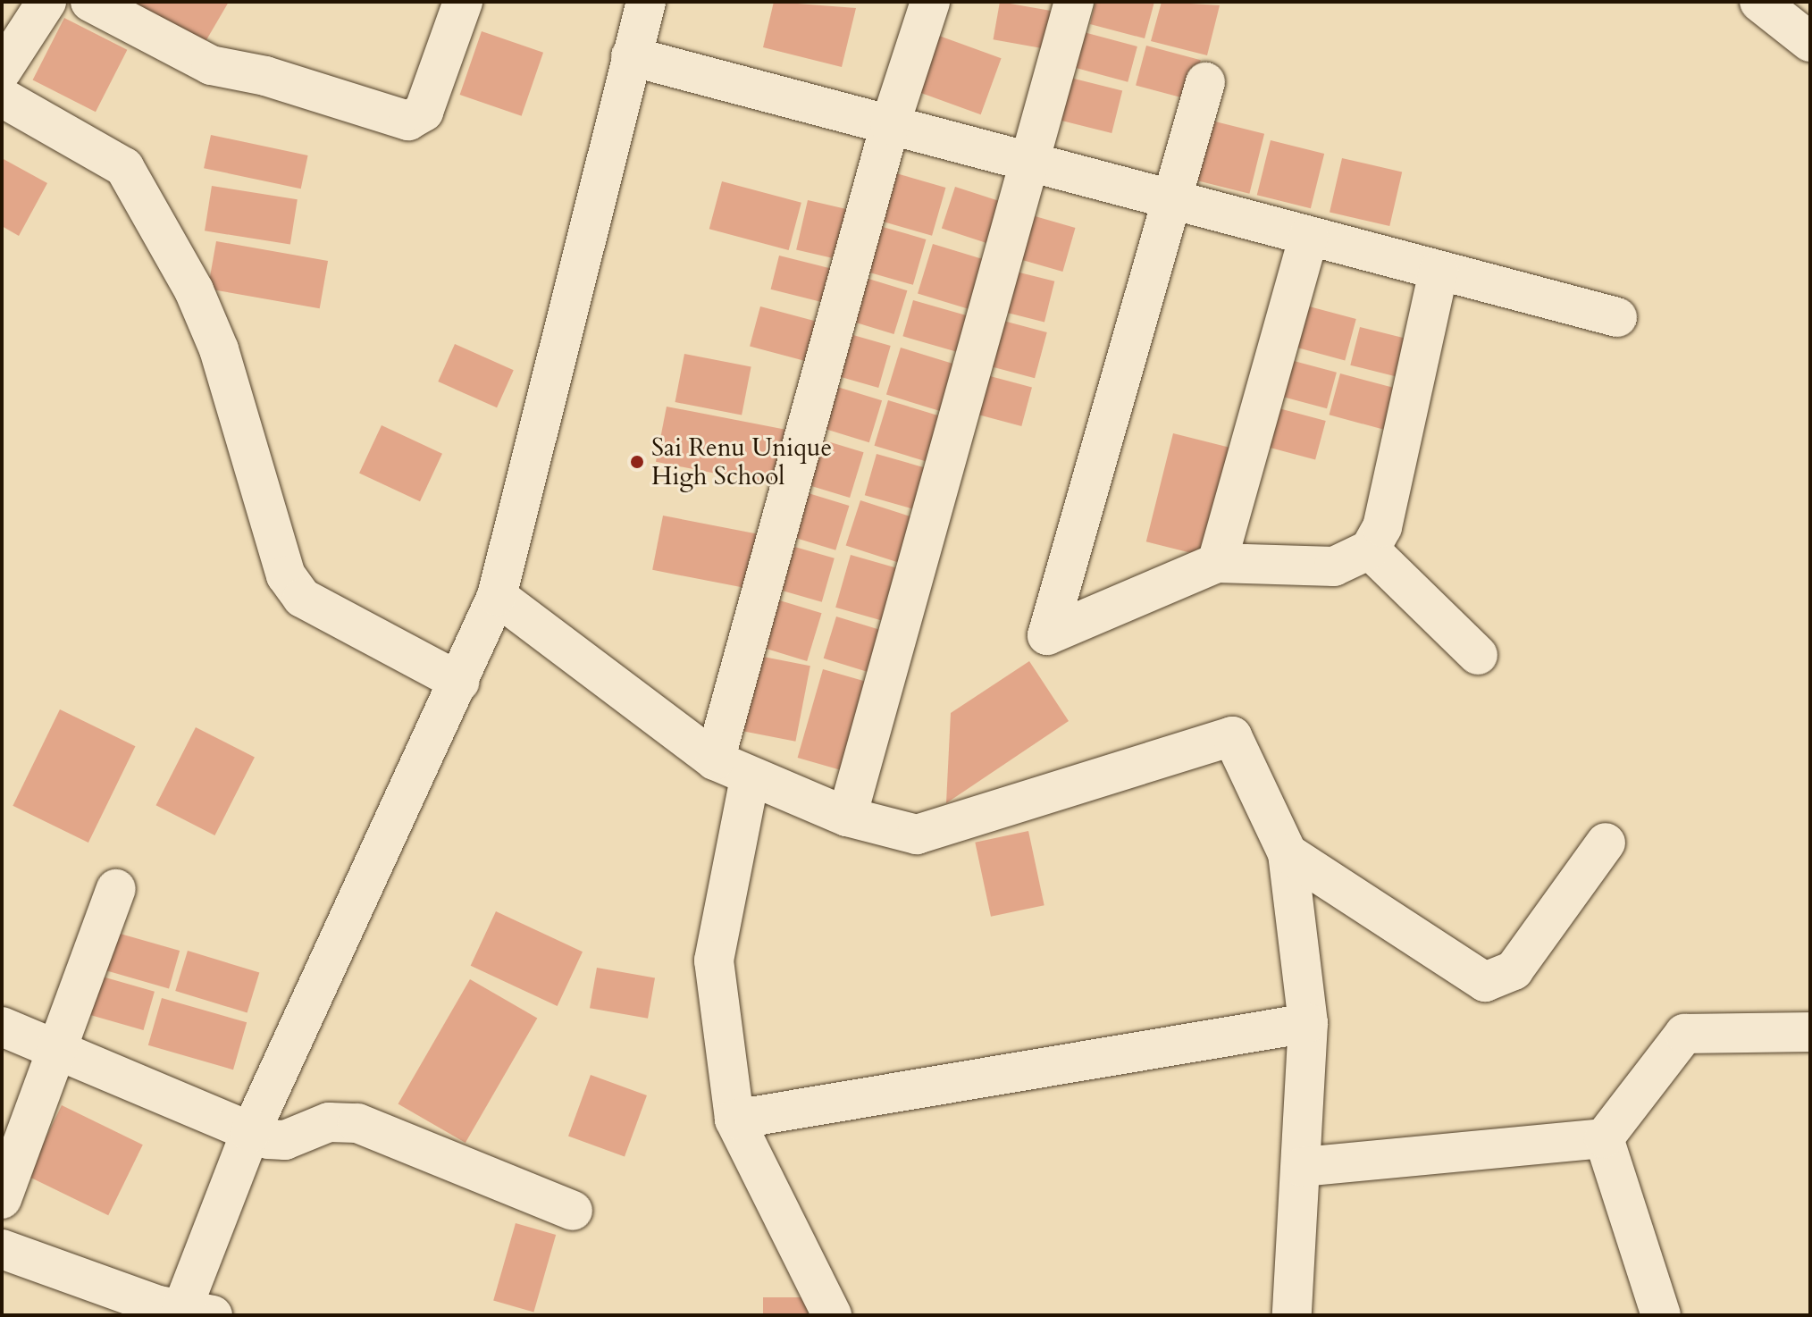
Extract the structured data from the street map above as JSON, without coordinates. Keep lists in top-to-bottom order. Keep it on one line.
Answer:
{"places":["Sai Renu Unique High School"]}
